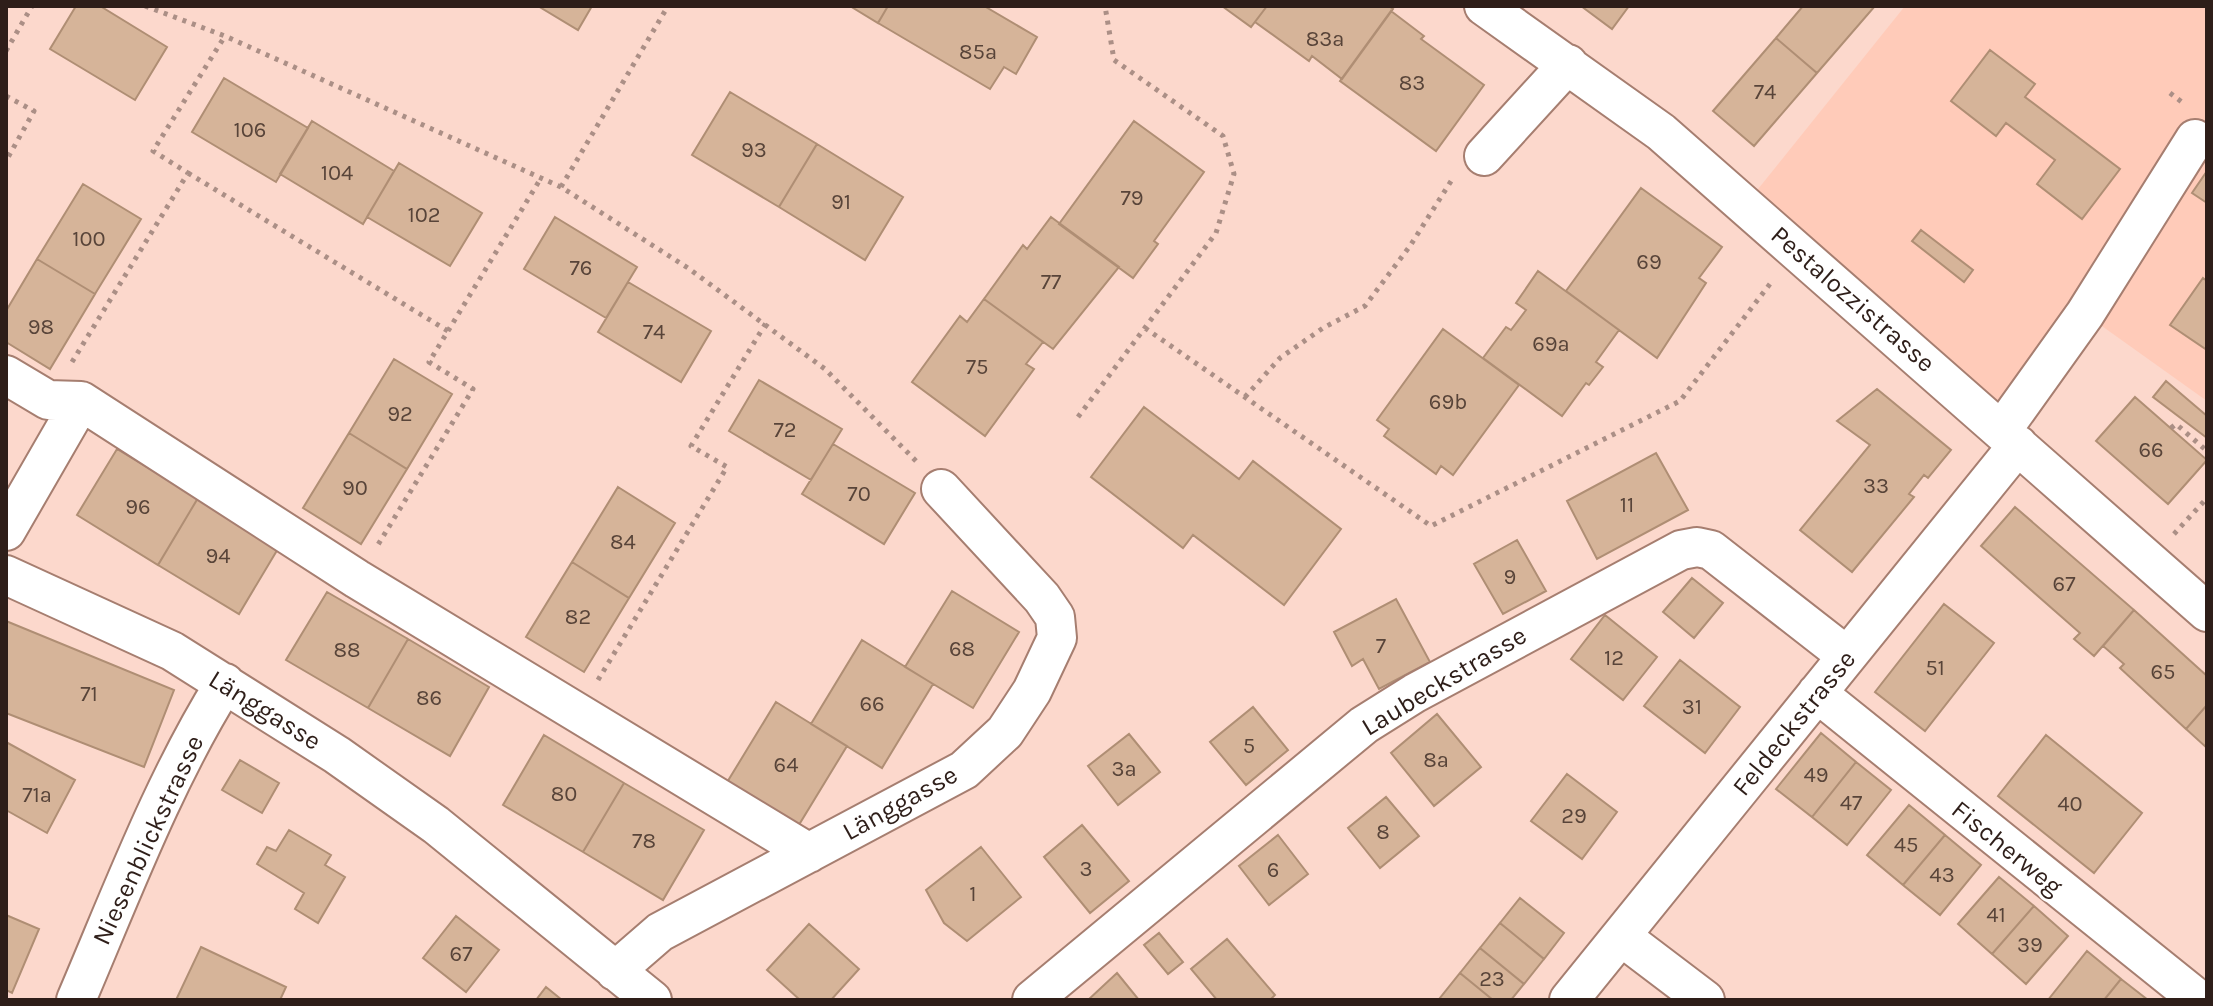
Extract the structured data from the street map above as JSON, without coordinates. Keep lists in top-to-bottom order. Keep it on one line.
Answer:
{"streets":{"street":["Pestalozzistrasse","Laubeckstrasse","Länggasse","Feldeckstrasse","Niesenblickstrasse","Fischerweg"]},"crossings":[["Pestalozzistrasse","Feldeckstrasse"],["Laubeckstrasse","Feldeckstrasse"],["Länggasse","Niesenblickstrasse"],["Feldeckstrasse","Fischerweg"]],"house_numbers":["83a","85a","83","74","106","93","104","79","91","102","100","69","76","77","98","74","69a","75","69b","92","72","66","33","90","70","11","96","84","94","9","67","82","7","68","88","12","51","65","71","86","66","31","5","8a","64","3a","49","80","71a","47","40","29","8","78","45","3","6","43","1","41","39","67","23"]}
